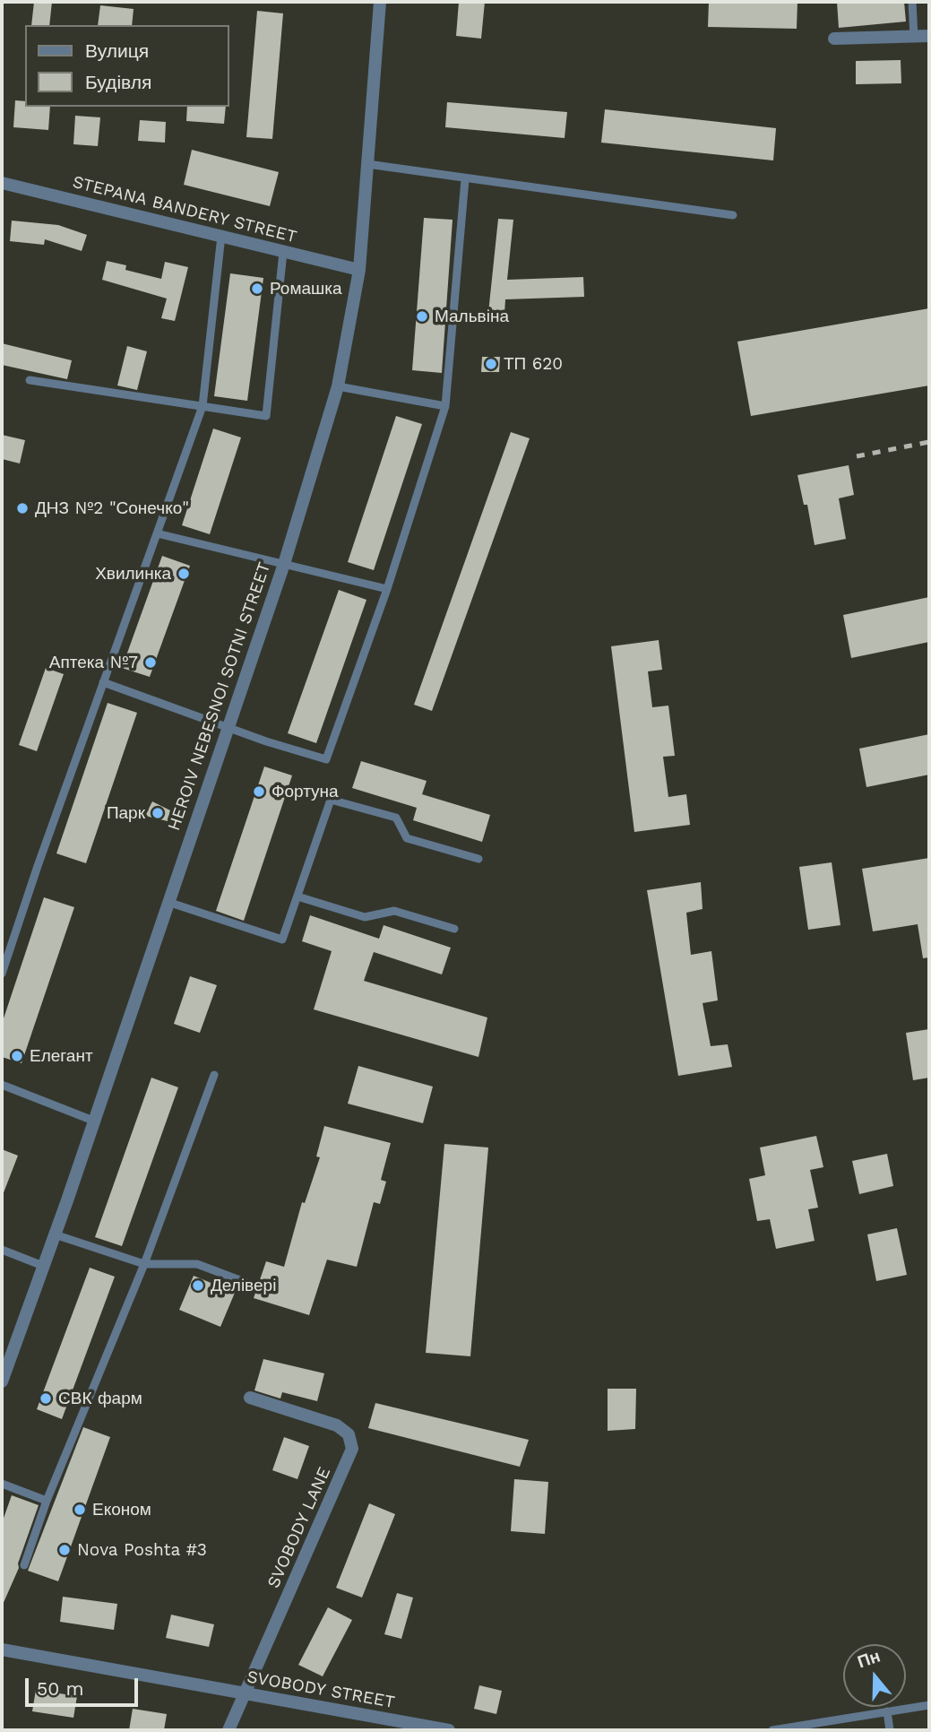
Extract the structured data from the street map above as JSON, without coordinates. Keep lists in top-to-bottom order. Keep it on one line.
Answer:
{"streets":{"street":["STEPANA BANDERY STREET","HEROIV NEBESNOI SOTNI STREET","SVOBODY LANE","SVOBODY STREET"]},"crossings":[["STEPANA BANDERY STREET","HEROIV NEBESNOI SOTNI STREET"],["SVOBODY LANE","SVOBODY STREET"]],"places":["Ромашка","Мальвіна","ТП 620","ДНЗ №2 \"Сонечко\"","Хвилинка","Аптека №7","Фортуна","Парк","Елегант","Делівері","СВК фарм","Економ","Nova Poshta #3"],"legend":["Вулиця","Будівля"],"scale_bar":"50 m","north":"top"}
